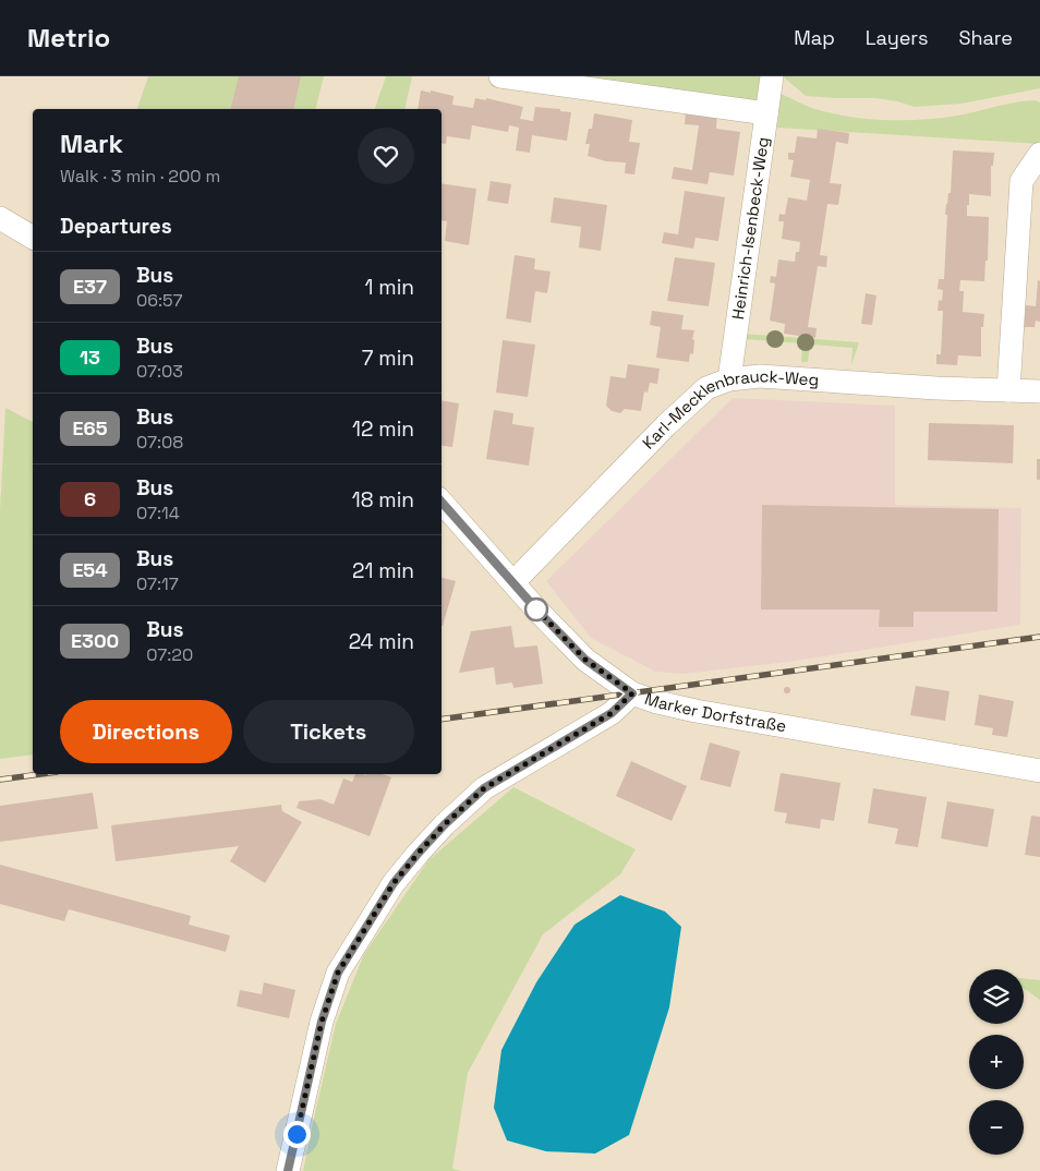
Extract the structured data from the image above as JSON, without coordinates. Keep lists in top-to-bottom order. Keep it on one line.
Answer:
{"streets":{"street":["Heinrich-Isenbeck-Weg","Karl-Mecklenbrauck-Weg","Marker Dorfstraße"]},"crossings":[["Heinrich-Isenbeck-Weg","Karl-Mecklenbrauck-Weg"],["Karl-Mecklenbrauck-Weg","Marker Dorfstraße"]],"lines":["bus line E37"],"page":{"header":"Metrio","nav":["Map","Layers","Share"],"heading":[["Mark","Walk · 3 min · 200 m"],"Departures"],"list":[{"mark":"E37","name":"Bus","note":"06:57","value":"1 min"},{"mark":"13","name":"Bus","note":"07:03","value":"7 min"},{"mark":"E65","name":"Bus","note":"07:08","value":"12 min"},{"mark":"6","name":"Bus","note":"07:14","value":"18 min"},{"mark":"E54","name":"Bus","note":"07:17","value":"21 min"},{"mark":"E300","name":"Bus","note":"07:20","value":"24 min"}],"buttons":["Directions","Tickets"],"map_buttons":["+","−"]}}
